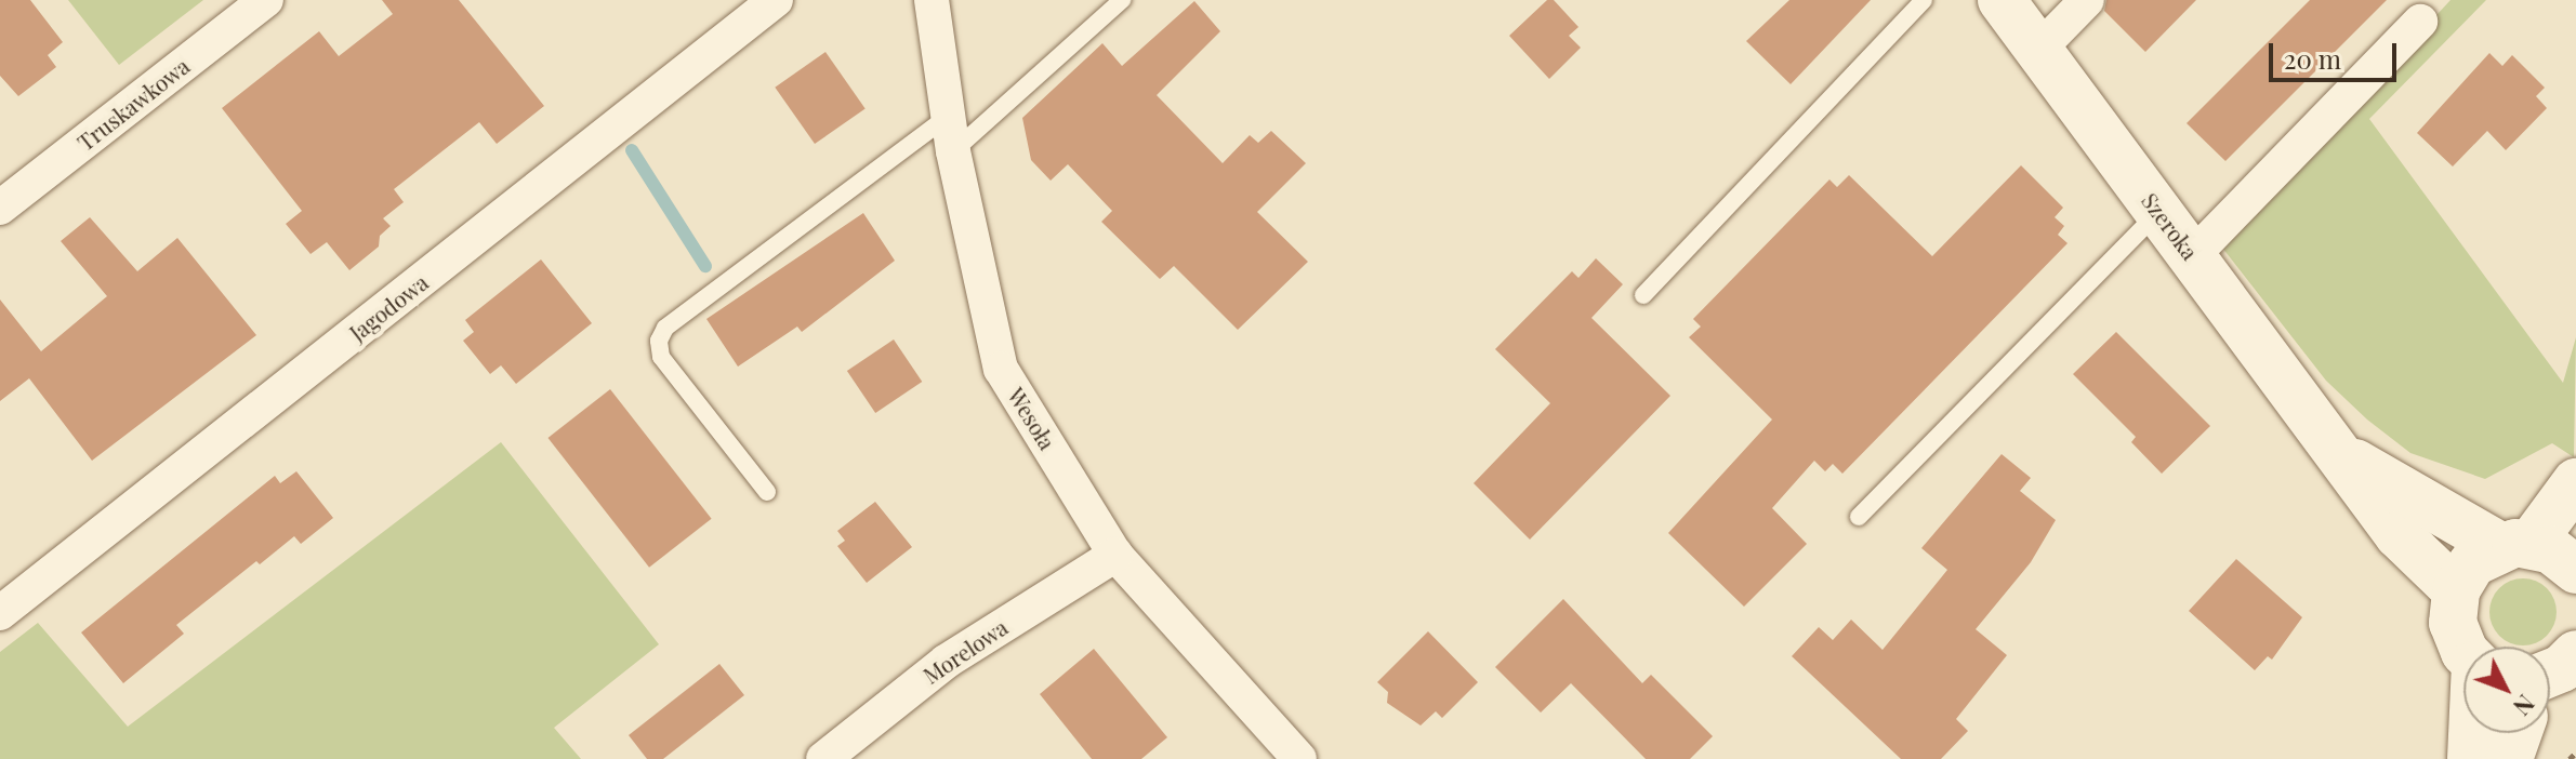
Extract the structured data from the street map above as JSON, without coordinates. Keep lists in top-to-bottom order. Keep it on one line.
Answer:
{"streets":{"street":["Truskawkowa","Szeroka","Jagodowa","Wesoła","Morelowa"]},"crossings":[["Wesoła","Morelowa"]],"scale_bar":"20 m","north":"bottom right"}
